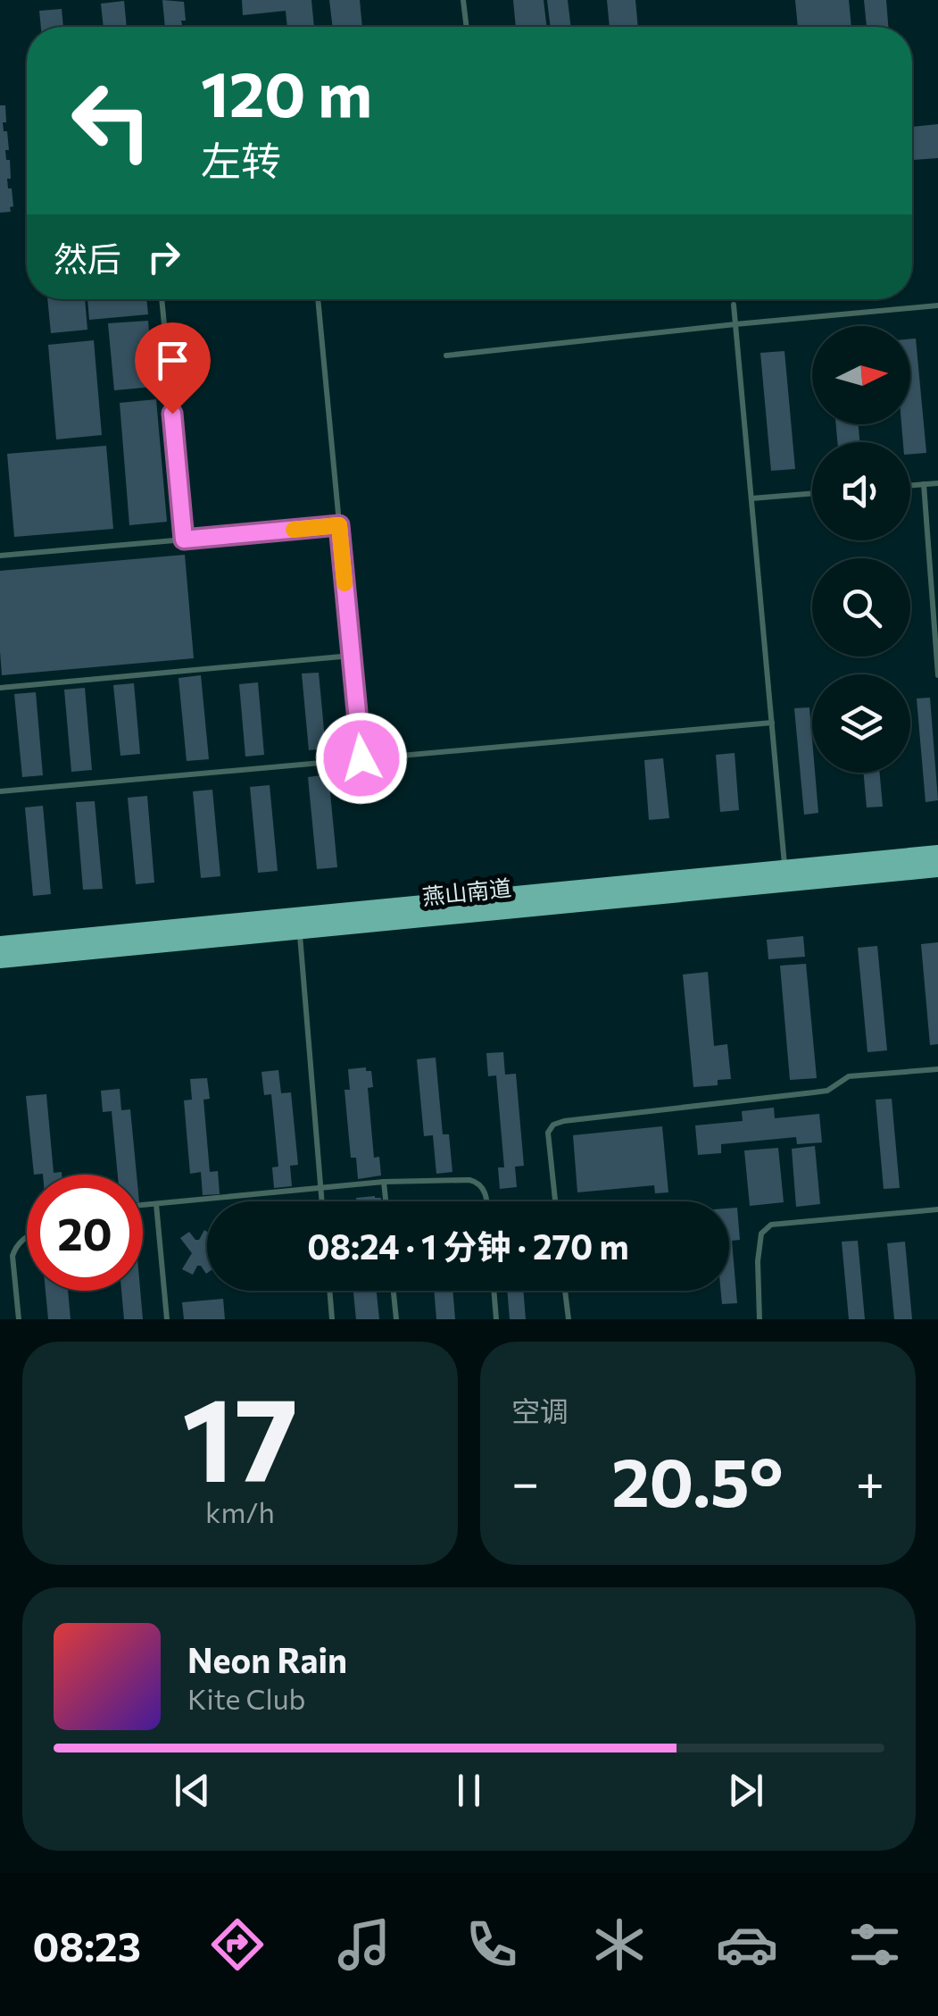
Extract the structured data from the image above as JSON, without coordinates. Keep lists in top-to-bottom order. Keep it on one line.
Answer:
{"streets":{"main road":["燕山南道"]},"north":"right","page":{"turn":["120 m","左转"],"then":"然后","limit":"20","trip":"08:24 · 1 分钟 · 270 m","tile":[["17","km/h"],"空调"],"heat":["−","20.5°","+"],"song":["Neon Rain","Kite Club"],"tabs":"08:23"}}
